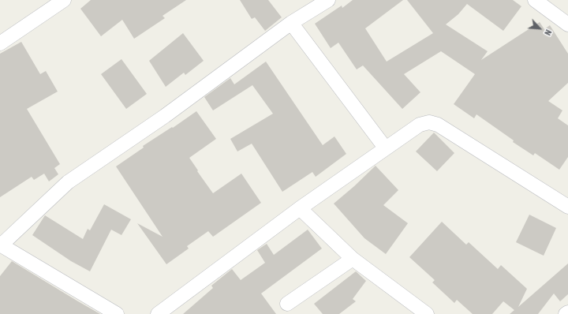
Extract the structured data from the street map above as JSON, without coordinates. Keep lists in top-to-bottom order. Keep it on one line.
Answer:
{"north":"bottom right"}
